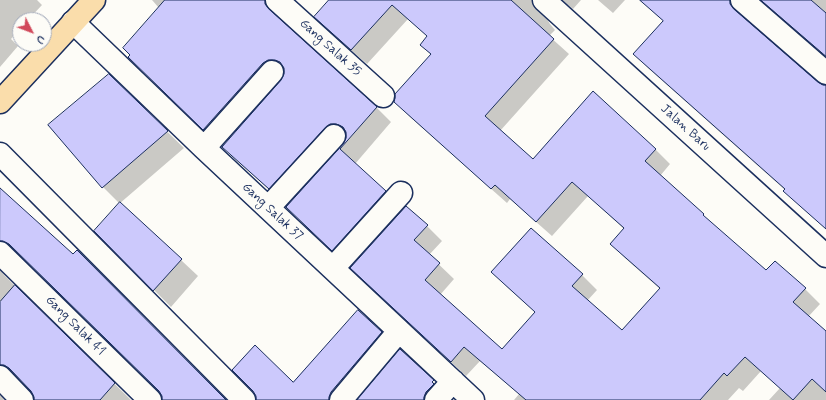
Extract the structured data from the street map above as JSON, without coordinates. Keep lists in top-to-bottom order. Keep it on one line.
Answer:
{"streets":{"street":["Gang Salak 35","Jalan Baru","Gang Salak 37","Gang Salak 41"]},"north":"bottom right"}
